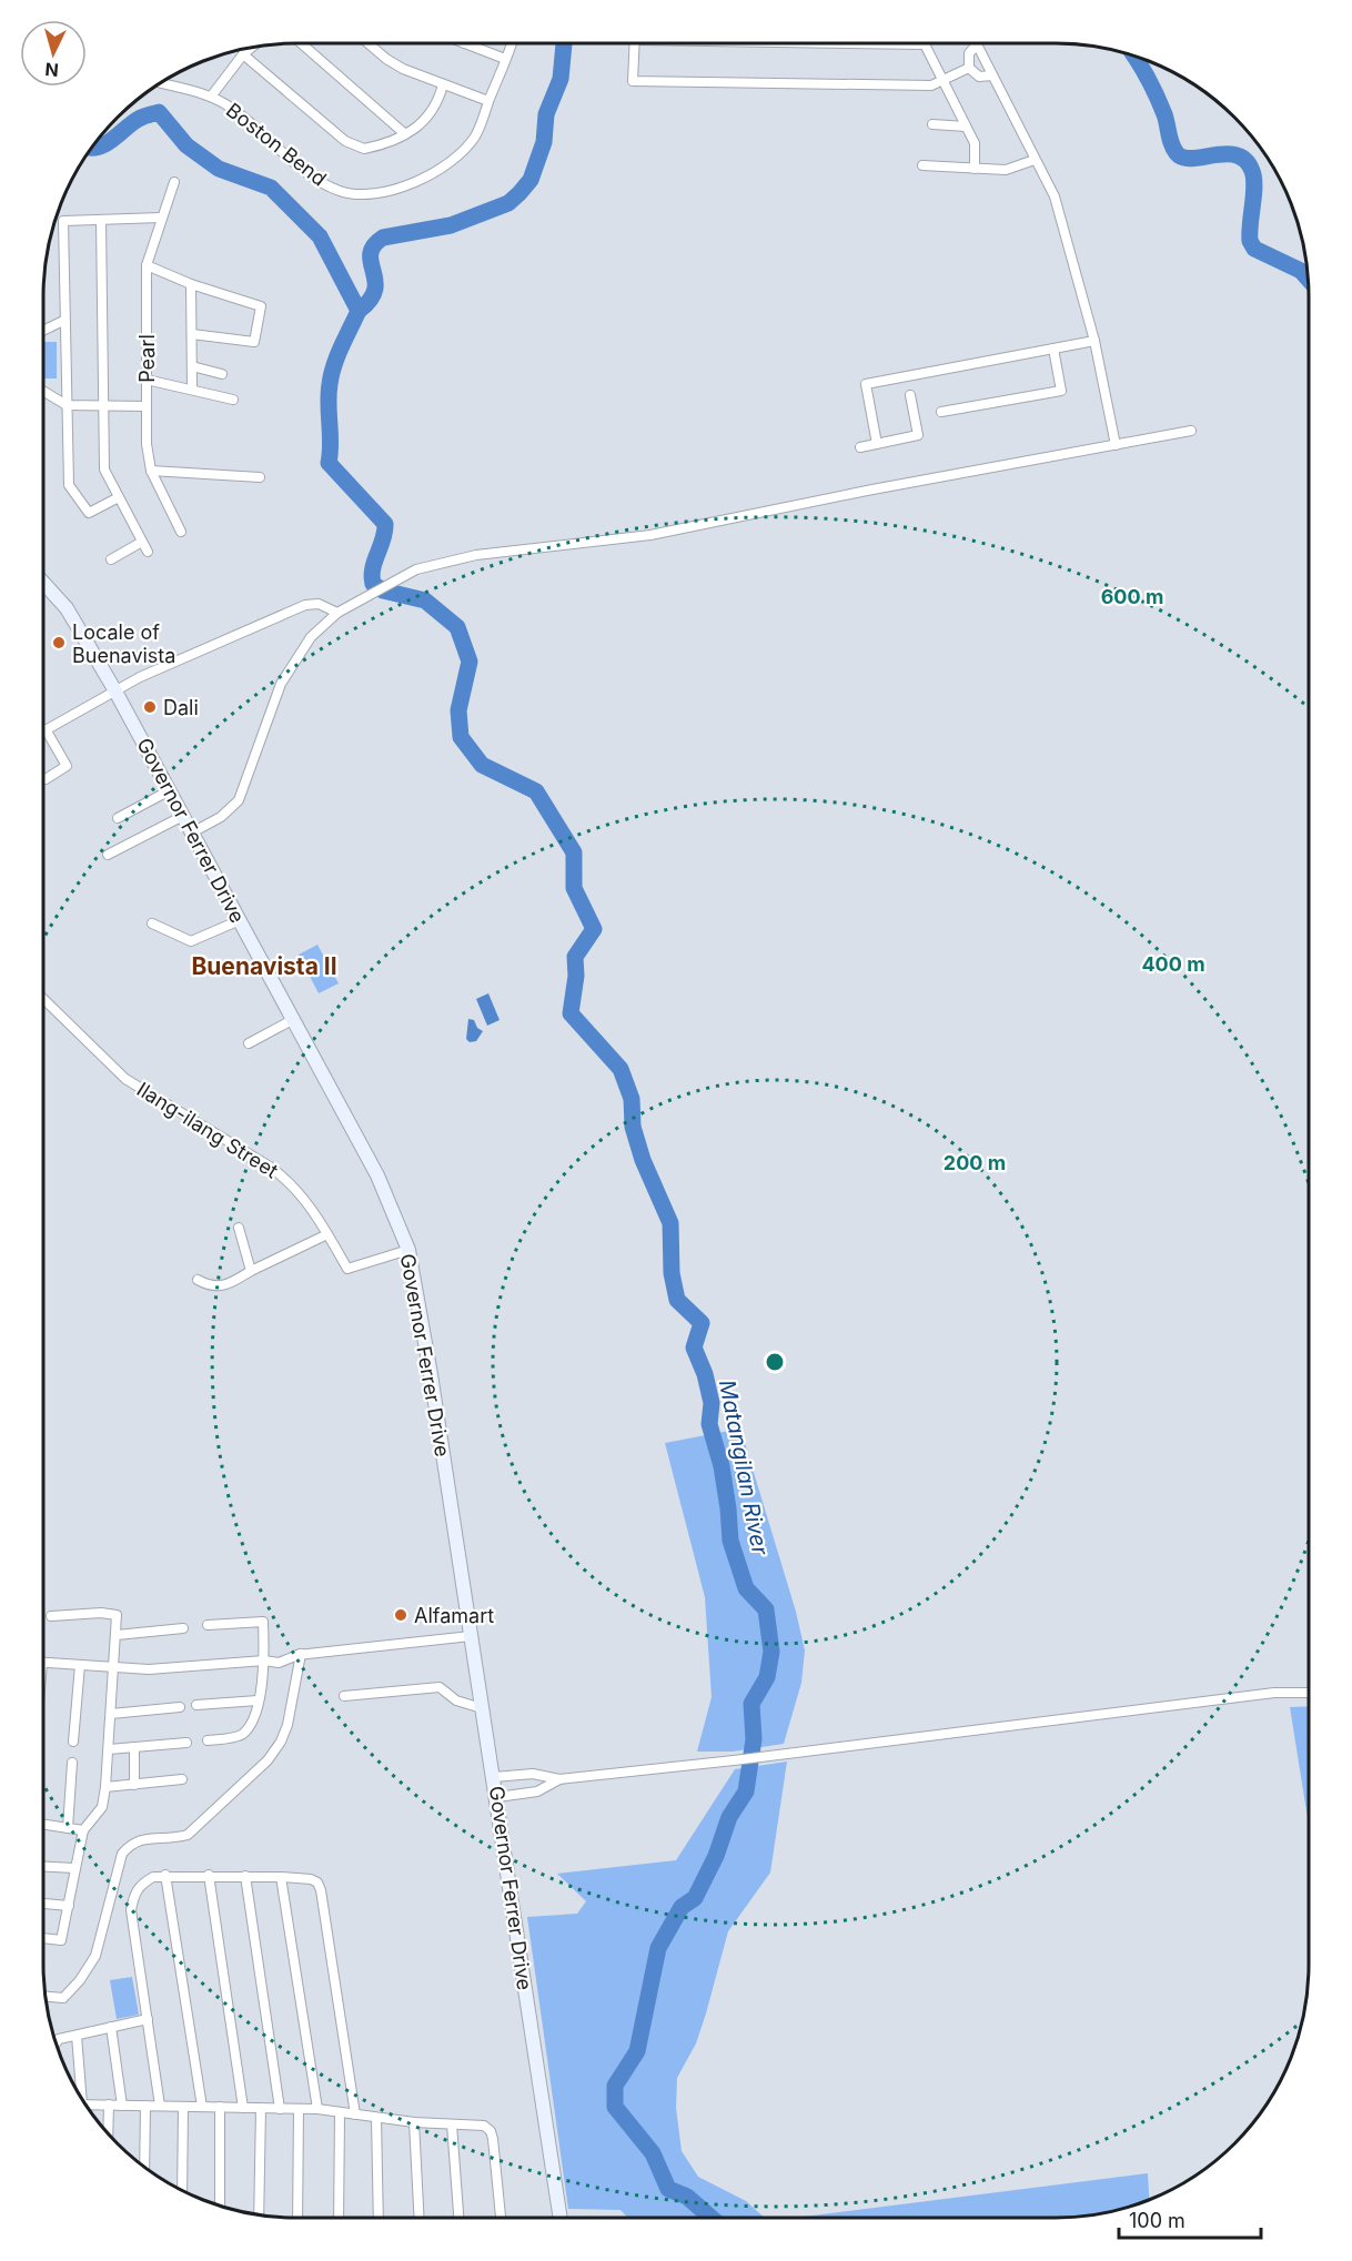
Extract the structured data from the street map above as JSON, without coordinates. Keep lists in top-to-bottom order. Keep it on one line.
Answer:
{"streets":{"main road":["Governor Ferrer Drive"],"street":["Boston Bend","Pearl","Ilang-ilang Street"]},"crossings":[["Governor Ferrer Drive","Ilang-ilang Street"]],"districts":["Buenavista II"],"water":["Matangilan River"],"places":["Locale of Buenavista","Dali","Alfamart"],"scale_bar":"100 m","north":"bottom","rings":["600 m","400 m","200 m"]}
